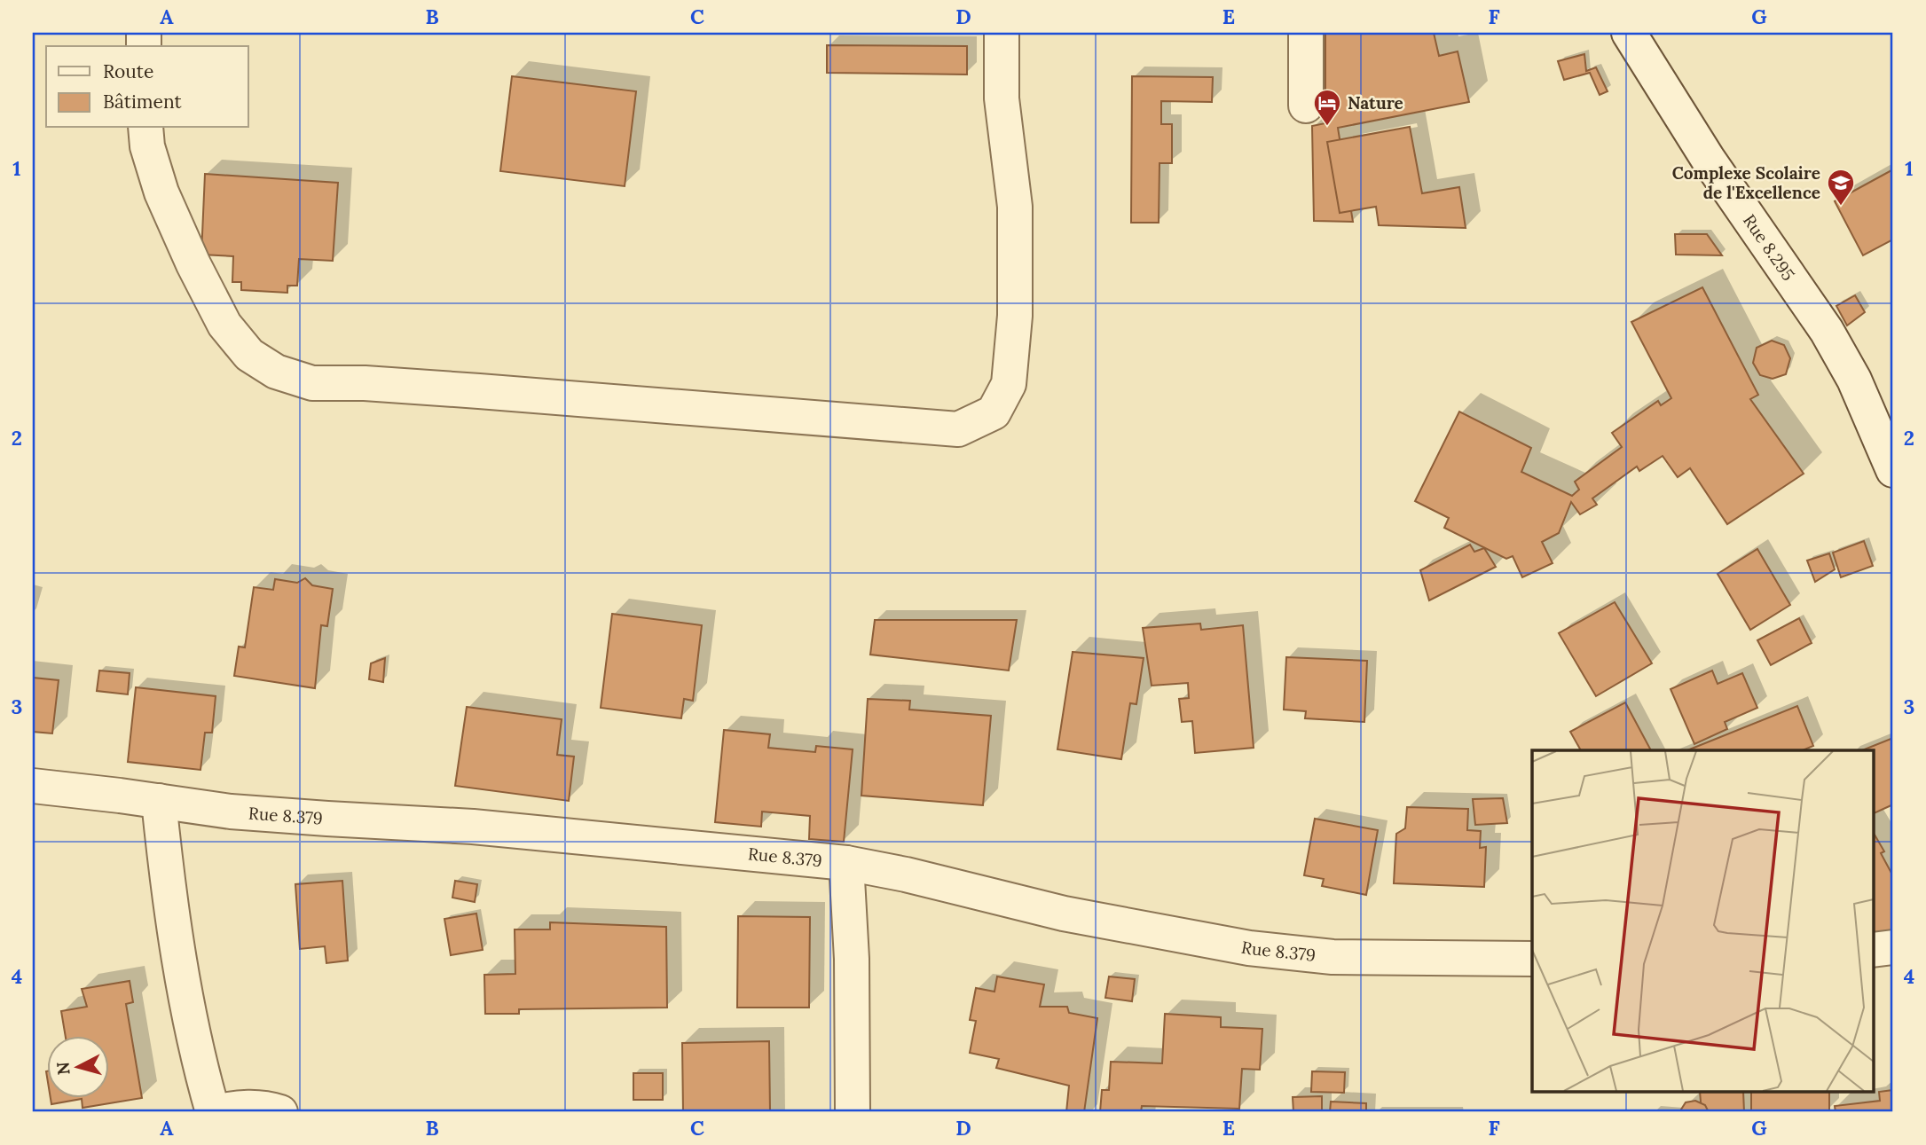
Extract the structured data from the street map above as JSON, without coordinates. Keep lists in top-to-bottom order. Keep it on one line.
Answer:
{"streets":{"street":["Rue 8.295","Rue 8.379"]},"places":{"hotel":["Nature"],"school or university":["Complexe Scolaire de l'Excellence"]},"legend":["Route","Bâtiment"],"north":"left","grid":{"columns":["A","B","C","D","E","F","G"],"rows":["1","2","3","4"]}}
